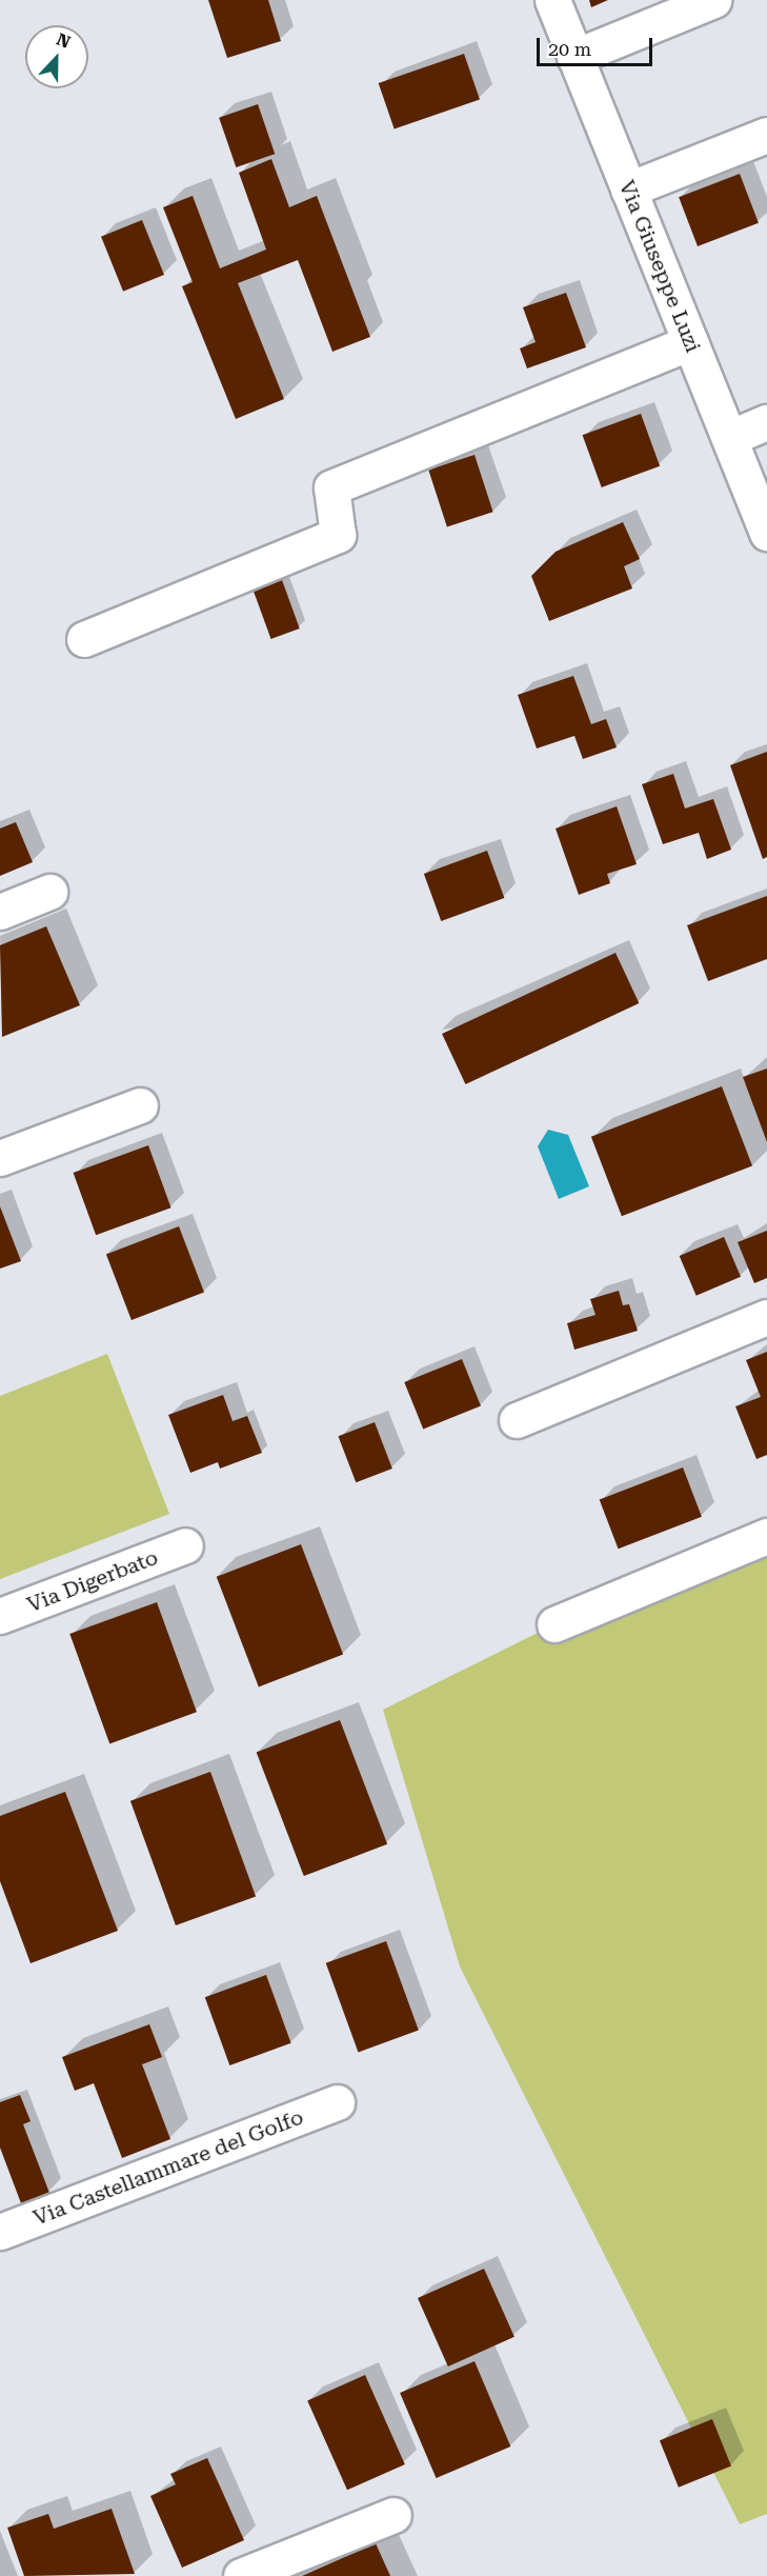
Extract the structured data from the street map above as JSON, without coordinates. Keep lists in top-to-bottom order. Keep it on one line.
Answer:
{"streets":{"street":["Via Giuseppe Luzi","Via Digerbato","Via Castellammare del Golfo"]},"scale_bar":"20 m","north":"top"}
